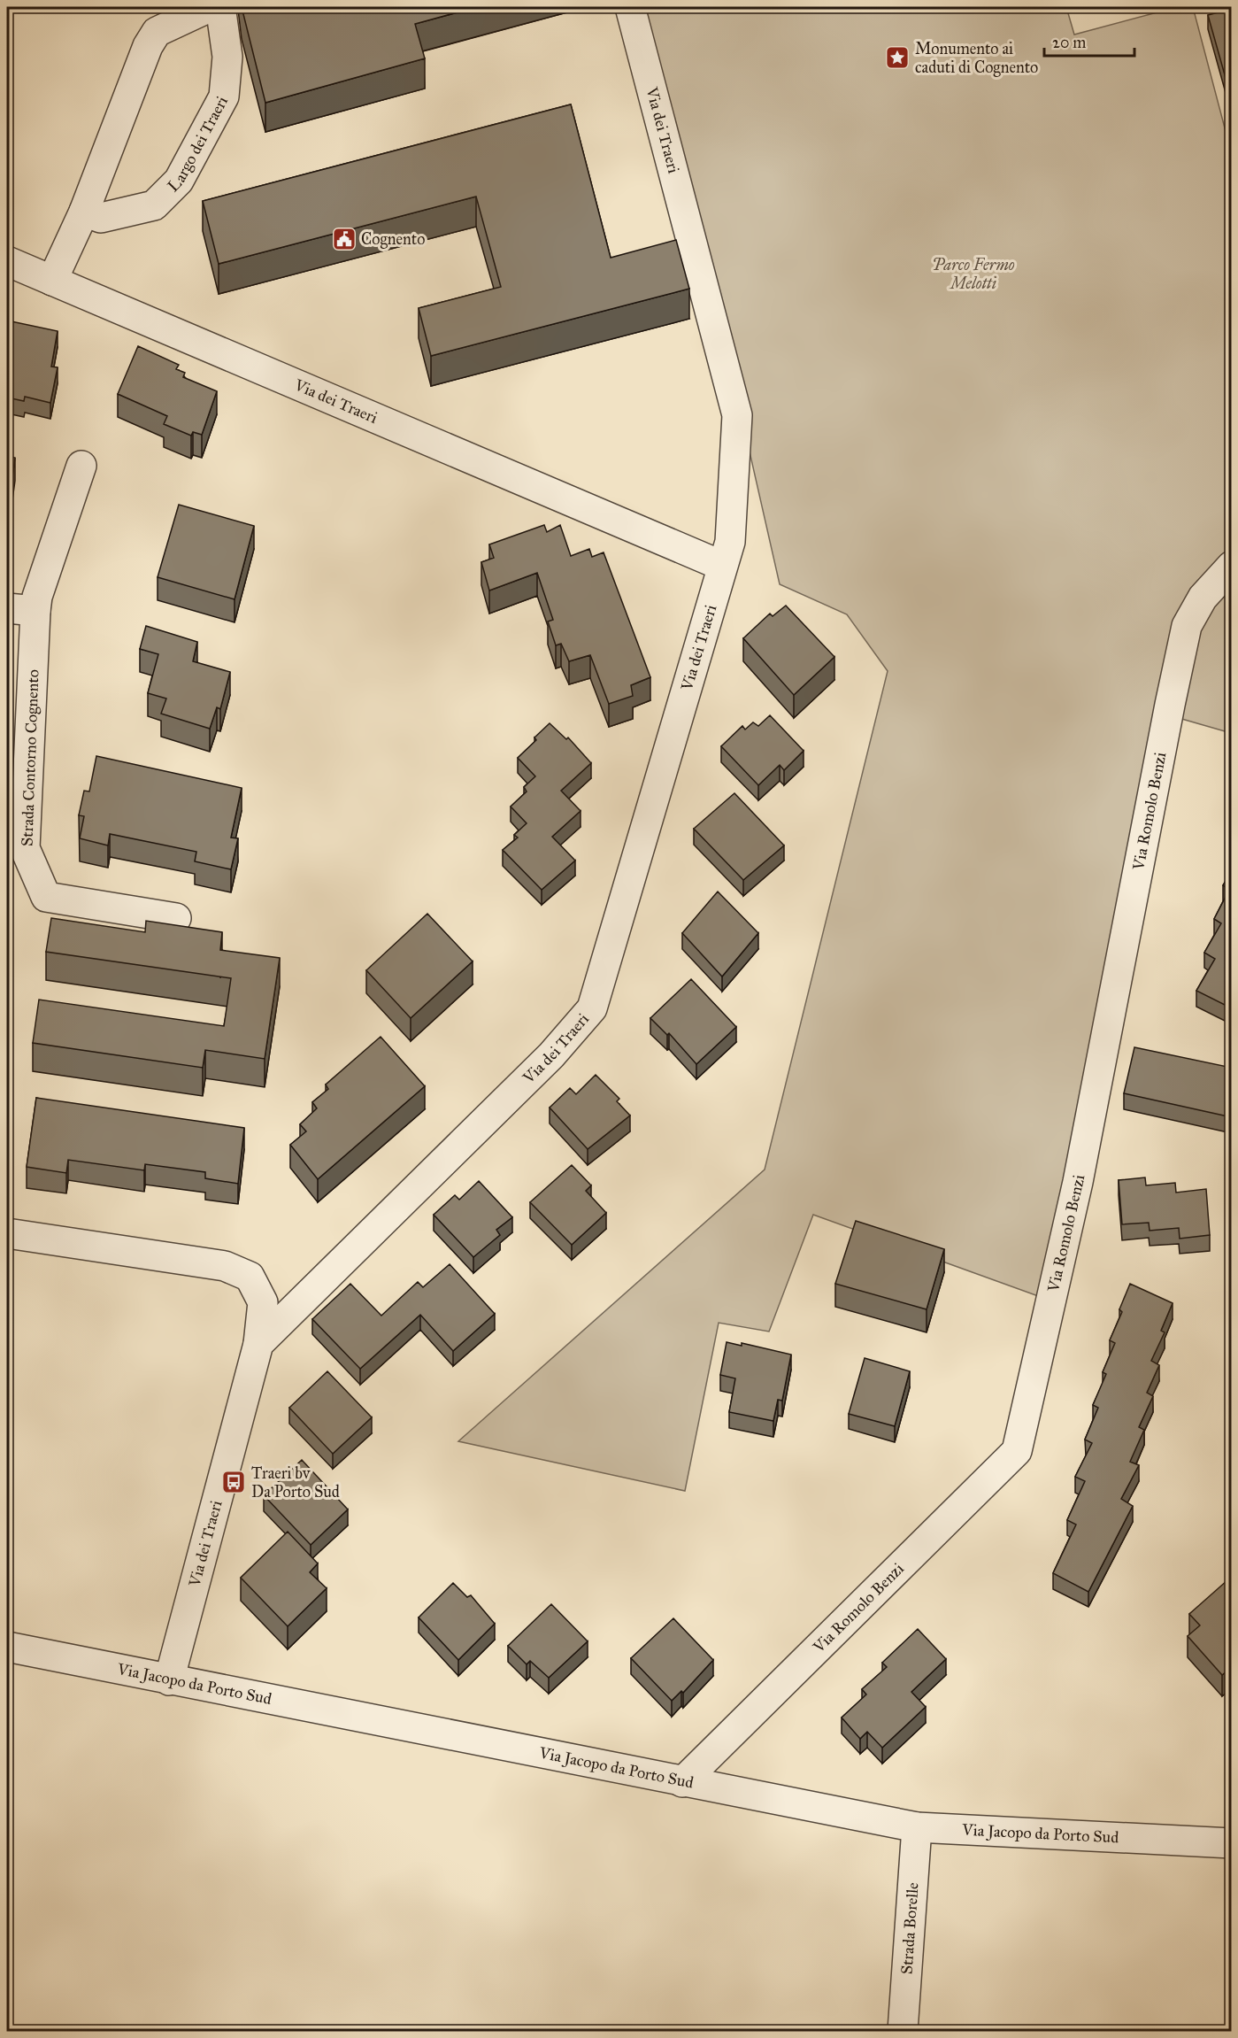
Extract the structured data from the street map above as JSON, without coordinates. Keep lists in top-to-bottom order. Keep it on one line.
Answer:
{"streets":{"street":["Via dei Traeri","Largo dei Traeri","Strada Contorno Cognento","Via Romolo Benzi","Via Jacopo da Porto Sud","Strada Borelle"]},"crossings":[["Via dei Traeri","Largo dei Traeri"],["Via dei Traeri","Via Jacopo da Porto Sud"],["Via Romolo Benzi","Via Jacopo da Porto Sud"],["Via Jacopo da Porto Sud","Strada Borelle"]],"parks":["Parco Fermo Melotti"],"places":{"place":["Monumento ai caduti di Cognento"],"public building":["Cognento"],"bus stop":["Traeri bv Da Porto Sud"]},"scale_bar":"20 m"}
